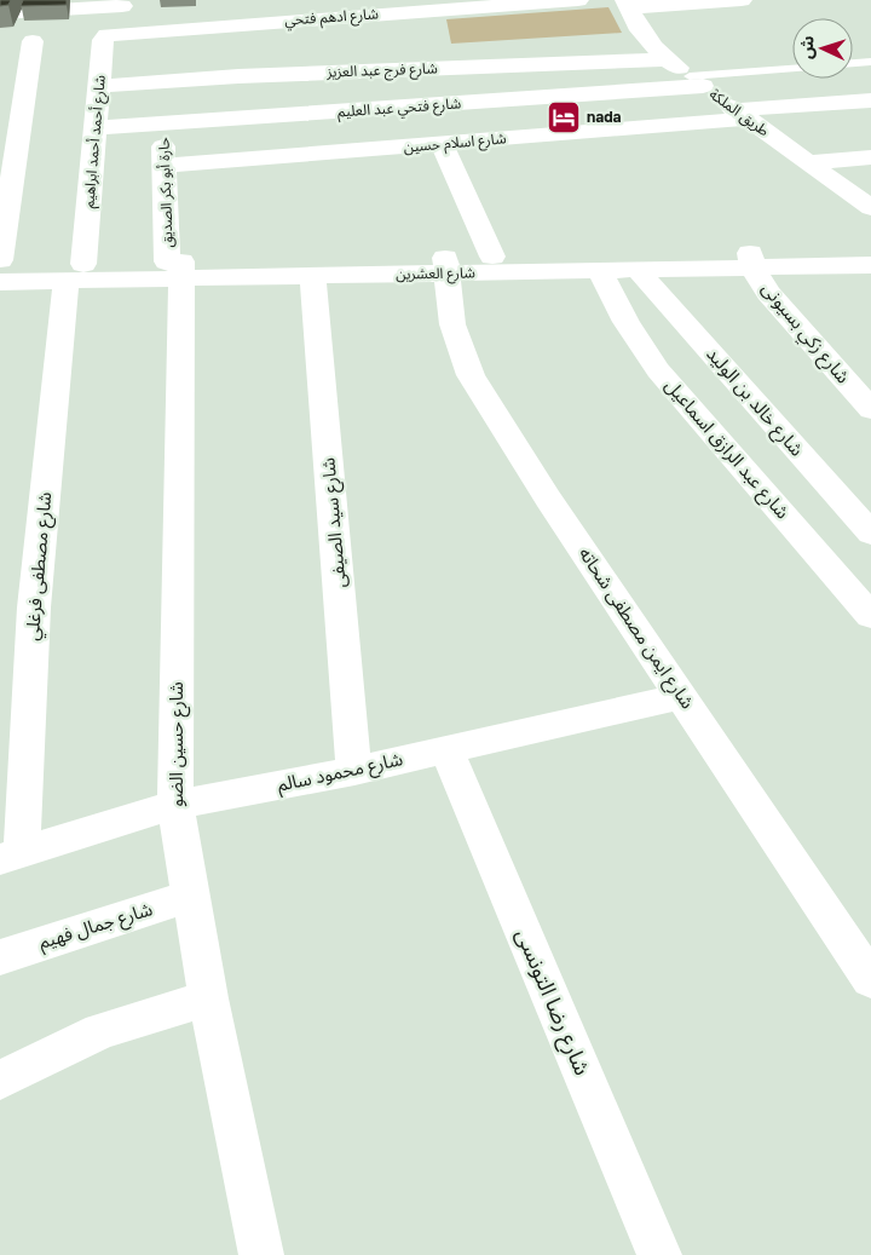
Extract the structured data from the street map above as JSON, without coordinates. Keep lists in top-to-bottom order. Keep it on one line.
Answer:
{"streets":{"street":["شارع ادهم فتحي","شارع فرج عبد العزيز","شارع فتحي عبد العليم","طريق الملكة","شارع أحمد أحمد ابراهيم","شارع اسلام حسين","حارة أبو بكر الصديق","شارع العشرين","شارع زكي بسيونى","شارع خالد بن الوليد","شارع عبد الرازق اسماعيل","شارع سيد الصيفى","شارع مصطفى فرغلي","شارع ايمن مصطفى شحاته","شارع حسين الضو","شارع محمود سالم","شارع جمال فهيم","شارع رضا التونسى"]},"crossings":[["شارع ادهم فتحي","شارع أحمد أحمد ابراهيم"],["شارع فرج عبد العزيز","طريق الملكة"],["شارع فرج عبد العزيز","شارع أحمد أحمد ابراهيم"],["شارع فتحي عبد العليم","طريق الملكة"],["شارع فتحي عبد العليم","شارع أحمد أحمد ابراهيم"],["شارع فتحي عبد العليم","حارة أبو بكر الصديق"],["طريق الملكة","شارع اسلام حسين"],["شارع أحمد أحمد ابراهيم","شارع العشرين"],["شارع أحمد أحمد ابراهيم","شارع مصطفى فرغلي"],["شارع اسلام حسين","حارة أبو بكر الصديق"],["حارة أبو بكر الصديق","شارع العشرين"],["حارة أبو بكر الصديق","شارع حسين الضو"],["شارع العشرين","شارع زكي بسيونى"],["شارع العشرين","شارع خالد بن الوليد"],["شارع العشرين","شارع عبد الرازق اسماعيل"],["شارع العشرين","شارع سيد الصيفى"],["شارع العشرين","شارع مصطفى فرغلي"],["شارع العشرين","شارع ايمن مصطفى شحاته"],["شارع العشرين","شارع حسين الضو"],["شارع سيد الصيفى","شارع محمود سالم"],["شارع مصطفى فرغلي","شارع محمود سالم"],["شارع ايمن مصطفى شحاته","شارع محمود سالم"],["شارع حسين الضو","شارع محمود سالم"],["شارع حسين الضو","شارع جمال فهيم"],["شارع محمود سالم","شارع رضا التونسى"]],"places":{"hotel":["nada"]},"north":"left"}
